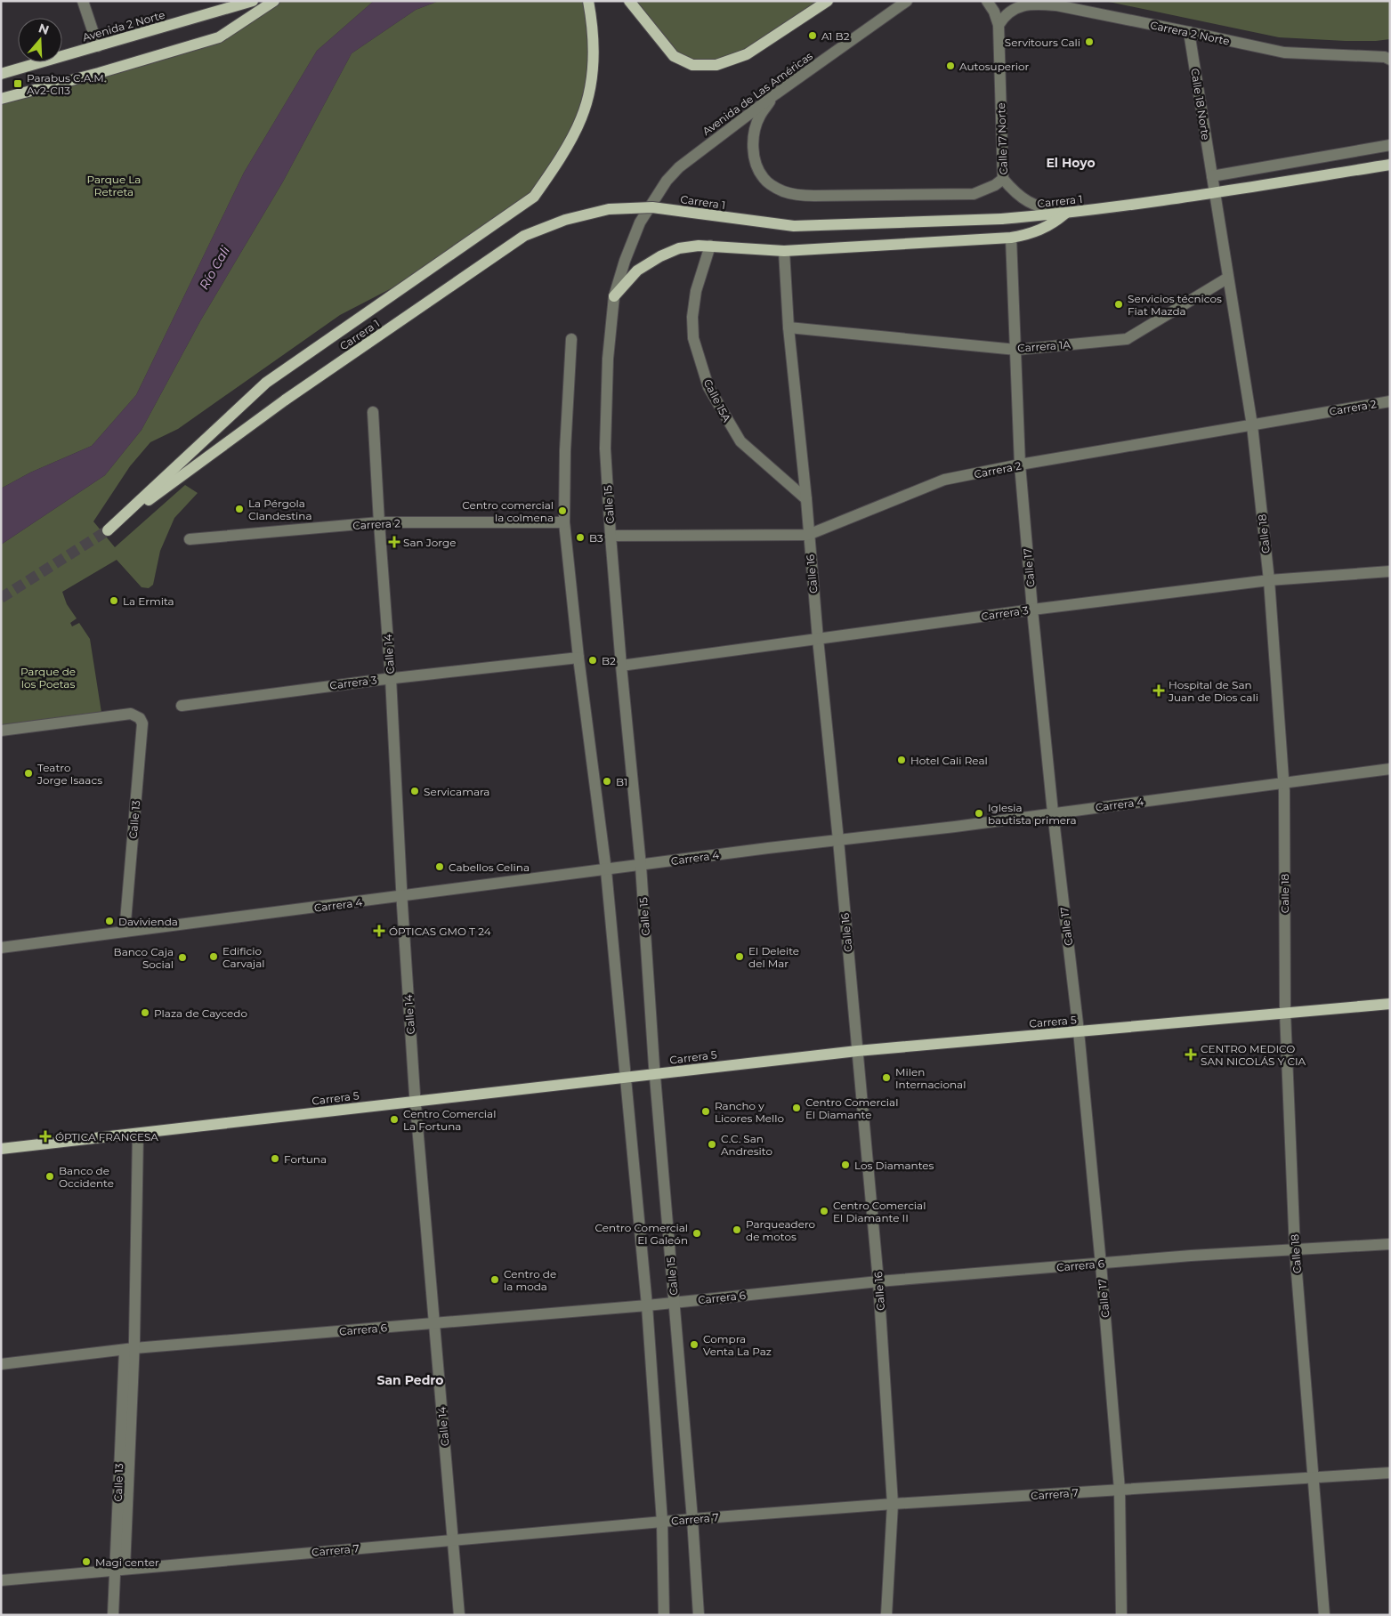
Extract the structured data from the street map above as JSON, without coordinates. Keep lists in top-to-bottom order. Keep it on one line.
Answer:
{"streets":{"main road":["Avenida 2 Norte","Carrera 1","Carrera 5"],"street":["Carrera 2 Norte","Avenida de Las Américas","Calle 18 Norte","Calle 17 Norte","Carrera 1A","Calle 15A","Carrera 2","Calle 15","Calle 18","Calle 17","Calle 16","Carrera 3","Calle 14","Carrera 4","Calle 13","Carrera 6","Carrera 7"]},"crossings":[["Carrera 2 Norte","Calle 18 Norte"],["Carrera 2 Norte","Calle 17 Norte"],["Avenida de Las Américas","Calle 15"],["Calle 18 Norte","Calle 18"],["Calle 17 Norte","Carrera 1"],["Carrera 1","Calle 18"],["Carrera 1A","Calle 18"],["Carrera 1A","Calle 17"],["Carrera 1A","Calle 16"],["Calle 15A","Calle 16"],["Carrera 2","Calle 15"],["Carrera 2","Calle 18"],["Carrera 2","Calle 17"],["Carrera 2","Calle 16"],["Carrera 2","Calle 14"],["Calle 15","Carrera 3"],["Calle 15","Carrera 4"],["Calle 15","Carrera 5"],["Calle 15","Carrera 6"],["Calle 15","Carrera 7"],["Calle 18","Carrera 3"],["Calle 18","Carrera 4"],["Calle 18","Carrera 5"],["Calle 18","Carrera 6"],["Calle 18","Carrera 7"],["Calle 17","Carrera 3"],["Calle 17","Carrera 4"],["Calle 17","Carrera 5"],["Calle 17","Carrera 6"],["Calle 17","Carrera 7"],["Calle 16","Carrera 3"],["Calle 16","Carrera 4"],["Calle 16","Carrera 5"],["Calle 16","Carrera 6"],["Calle 16","Carrera 7"],["Carrera 3","Calle 14"],["Calle 14","Carrera 4"],["Calle 14","Carrera 5"],["Calle 14","Carrera 6"],["Calle 14","Carrera 7"],["Carrera 4","Calle 13"],["Calle 13","Carrera 5"],["Calle 13","Carrera 6"],["Calle 13","Carrera 7"]],"districts":["El Hoyo","San Pedro"],"water":["Río Cali"],"parks":["Parque La Retreta","Parque de los Poetas"],"places":{"other":["A1 B2","Servitours Cali","Autosuperior","Servicios técnicos Fiat Mazda","La Pérgola Clandestina","Centro comercial la colmena","B3","La Ermita","B2","Hotel Cali Real","Teatro Jorge Isaacs","B1","Servicamara","Iglesia bautista primera","Cabellos Celina","Davivienda","Edificio Carvajal","El Deleite del Mar","Banco Caja Social","Plaza de Caycedo","Milen Internacional","Centro Comercial El Diamante","Rancho y Licores Mello","Centro Comercial La Fortuna","C.C. San Andresito","Fortuna","Los Diamantes","Banco de Occidente","Centro Comercial El Diamante II","Parqueadero de motos","Centro Comercial El Galeón","Centro de la moda","Compra Venta La Paz","Magi center"],"transit":["Parabus C.A.M. Av2-Cl13"],"health":["San Jorge","Hospital de San Juan de Dios cali","ÓPTICAS GMO T 24","CENTRO MEDICO SAN NICOLÁS Y CIA","ÓPTICA FRANCESA"]},"north":"top"}
